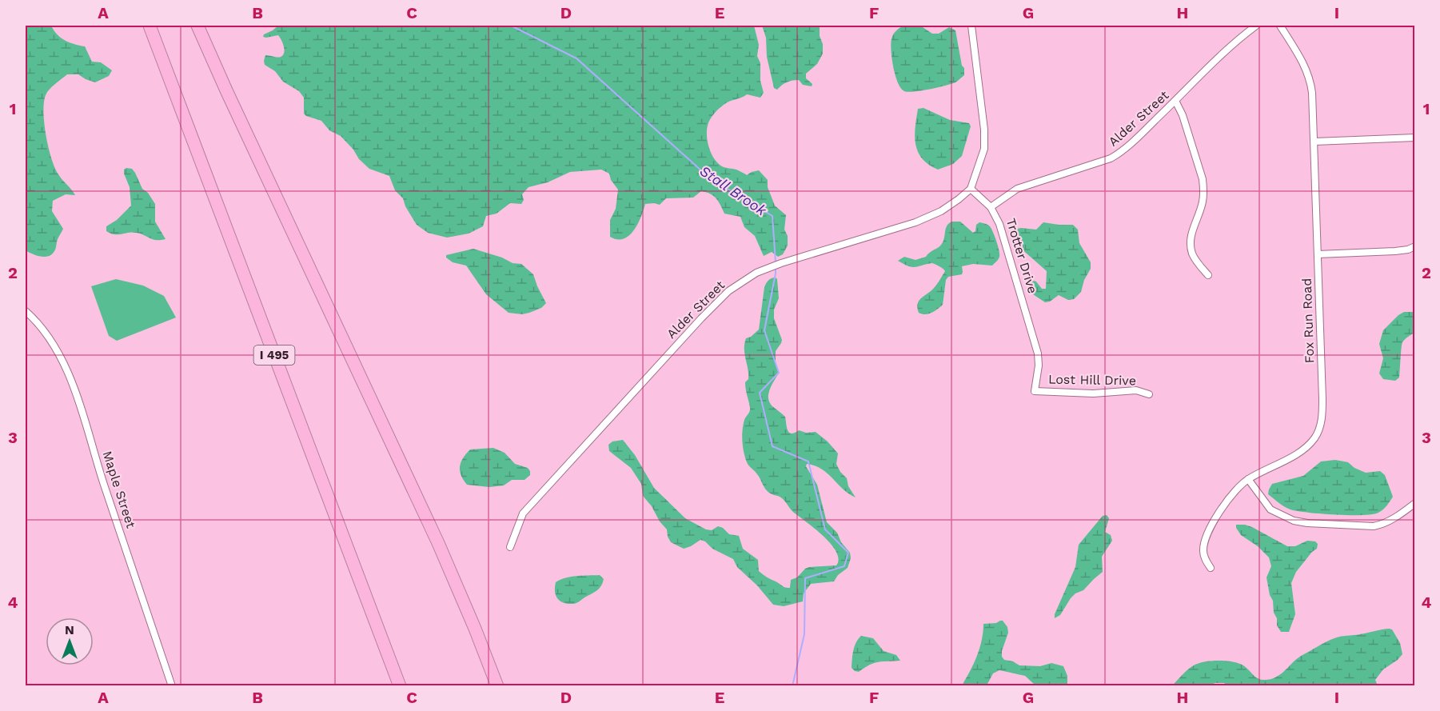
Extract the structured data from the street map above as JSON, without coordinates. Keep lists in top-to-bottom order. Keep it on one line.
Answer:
{"streets":{"highway":["I 495"],"street":["Alder Street","Trotter Drive","Fox Run Road","Lost Hill Drive","Maple Street"]},"crossings":[["Alder Street","Trotter Drive"],["Trotter Drive","Lost Hill Drive"]],"water":["Stall Brook"],"north":"top","grid":{"columns":["A","B","C","D","E","F","G","H","I"],"rows":["1","2","3","4"]}}
